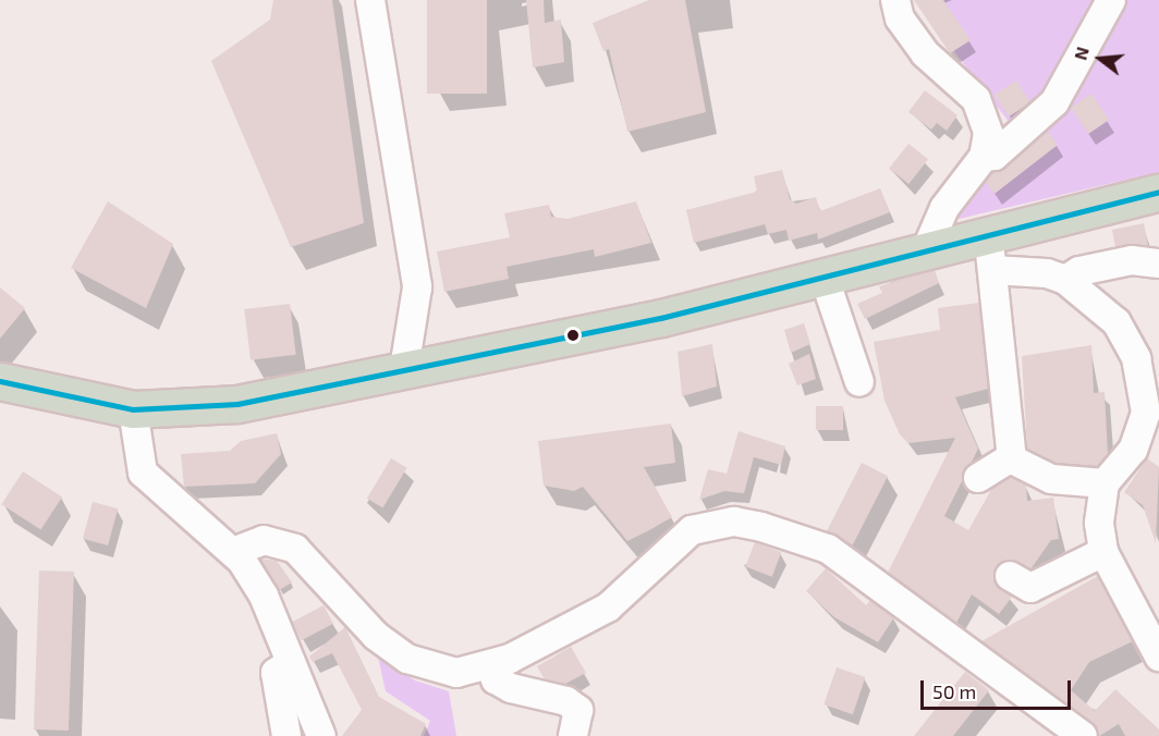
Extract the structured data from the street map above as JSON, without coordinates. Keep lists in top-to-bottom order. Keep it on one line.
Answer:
{"scale_bar":"50 m","north":"left"}
